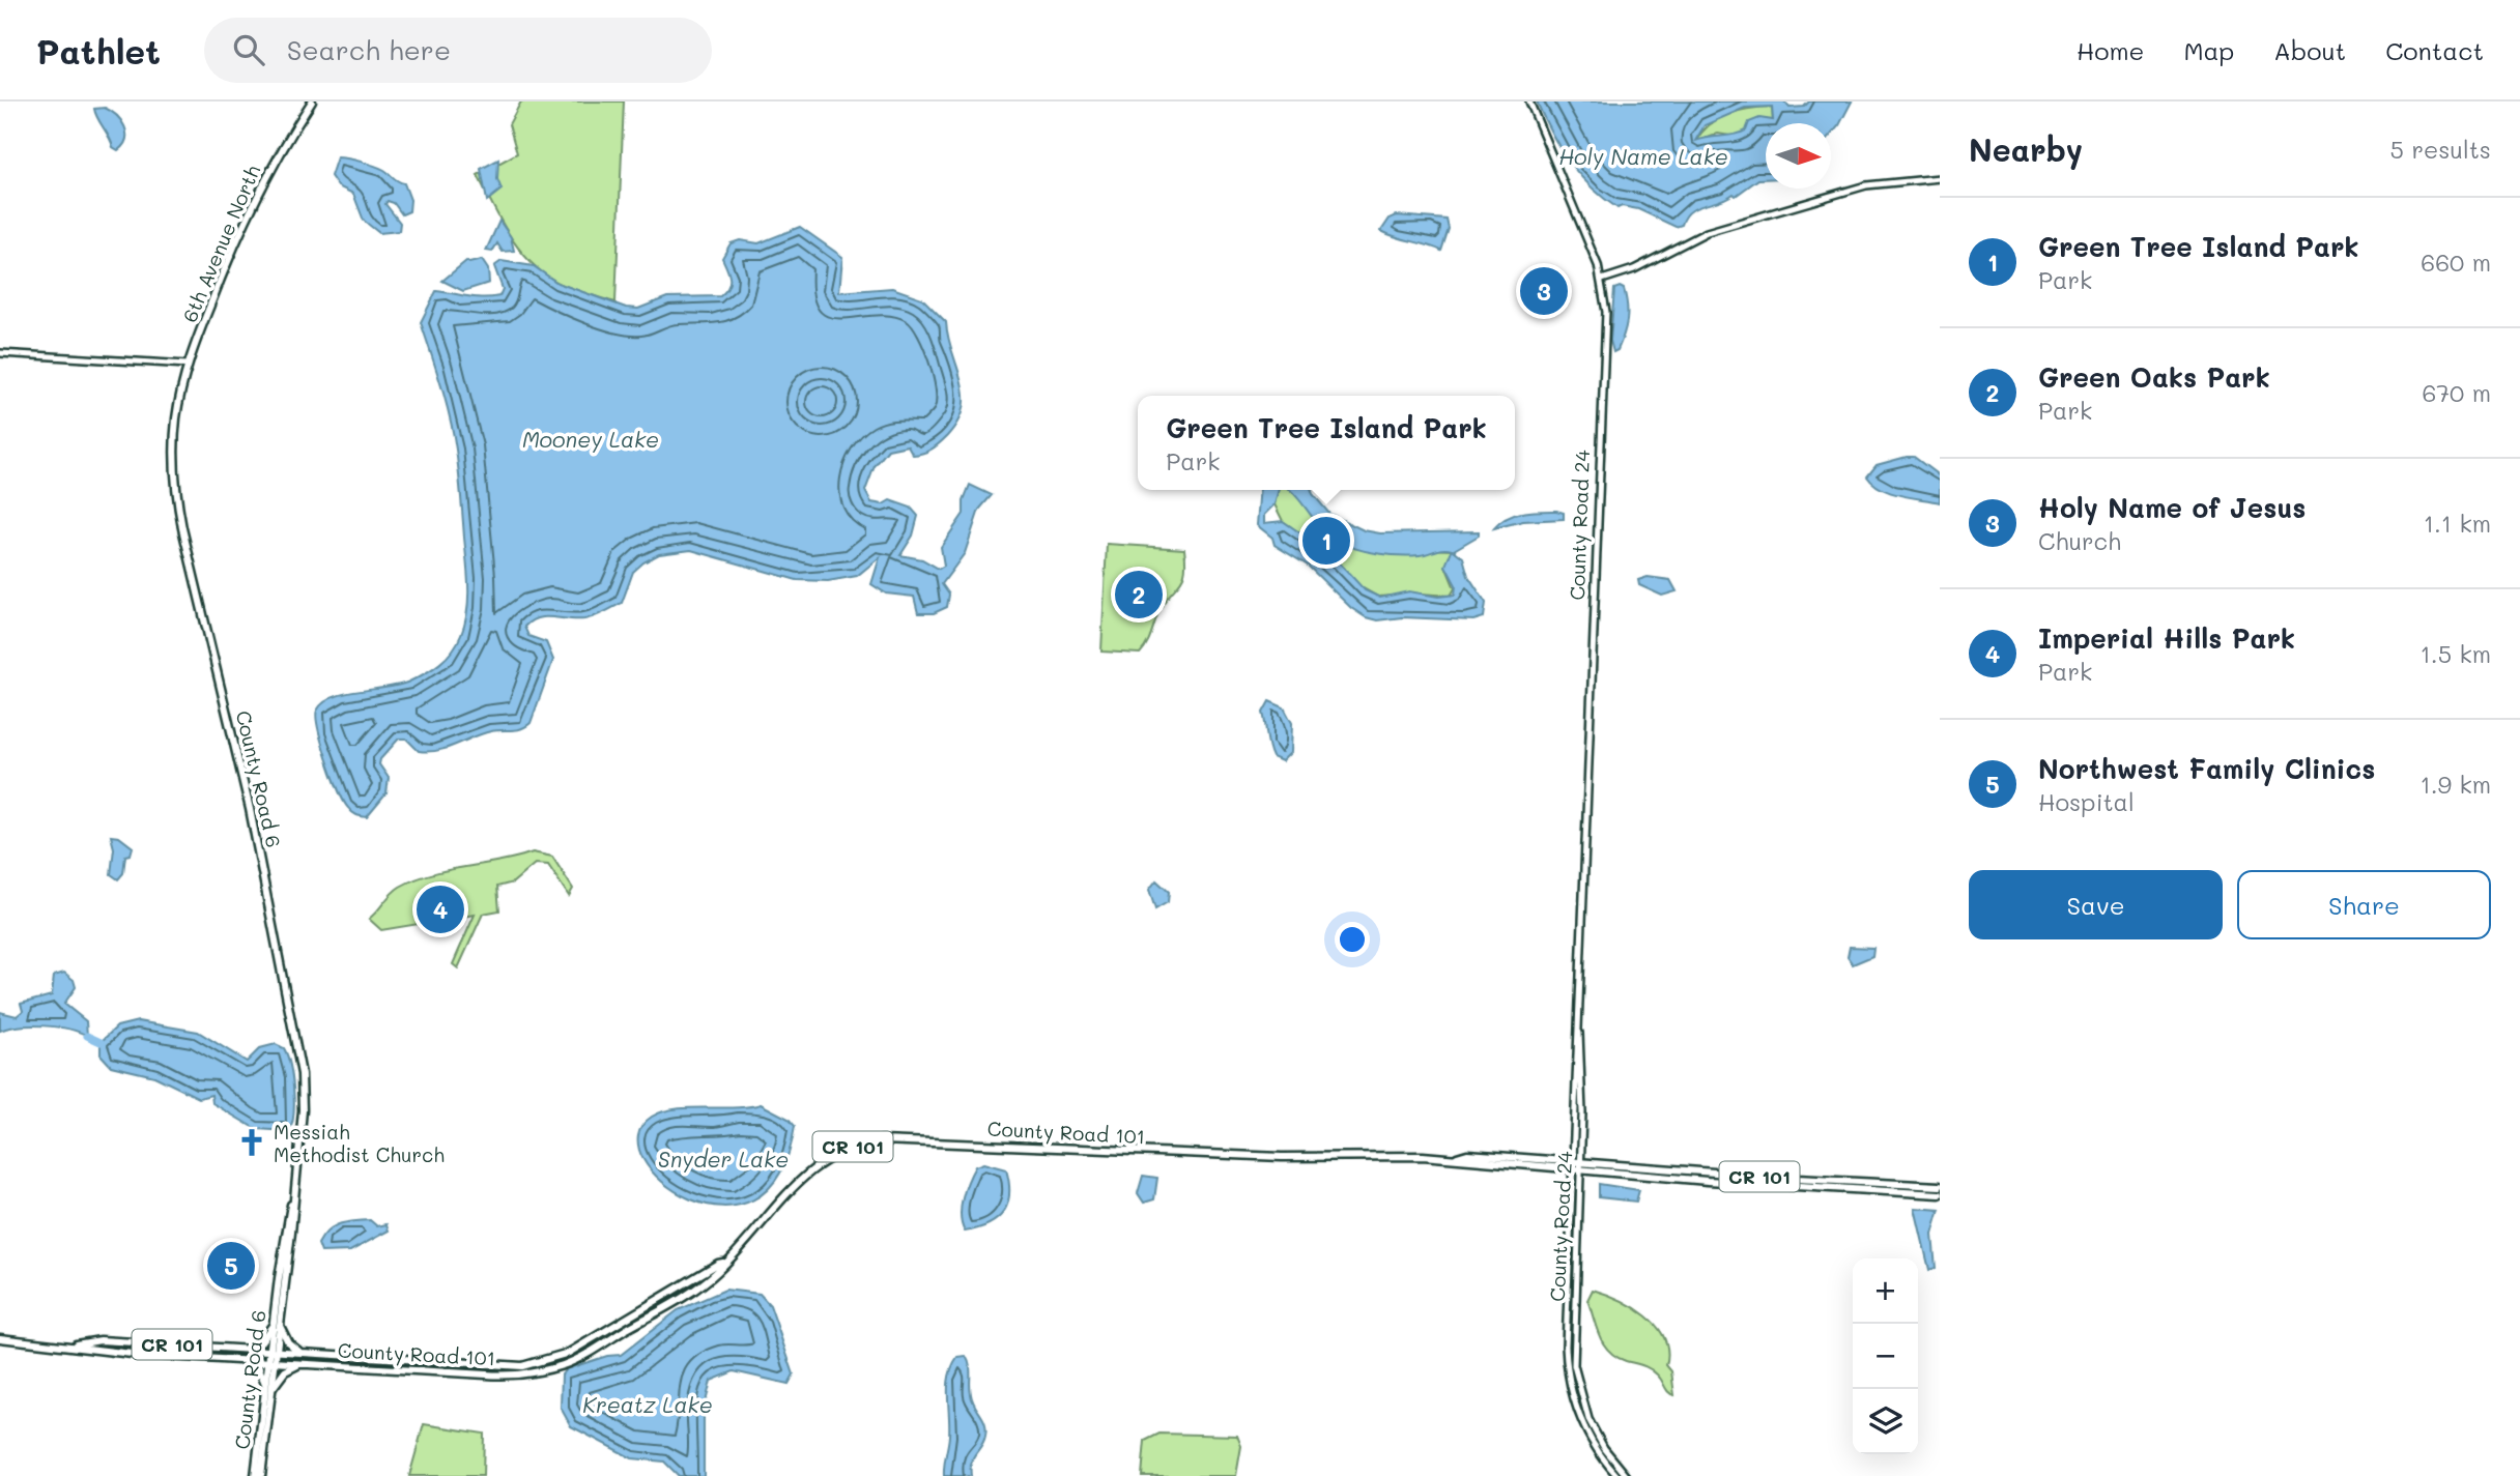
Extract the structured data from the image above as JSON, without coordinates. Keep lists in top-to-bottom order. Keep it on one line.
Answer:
{"streets":{"main road":["6th Avenue North","County Road 6","County Road 101","CR 101"],"street":["County Road 24"]},"crossings":[["6th Avenue North","County Road 6"],["County Road 24","County Road 101"],["County Road 6","County Road 101"]],"water":["Holy Name Lake","Mooney Lake","Snyder Lake","Kreatz Lake"],"places":{"church":["Messiah Methodist Church"]},"north":"right","page":{"header":"Pathlet","search":"Search here","nav":["Home","Map","About","Contact"],"heading":["Nearby","5 results"],"list":[{"mark":"1","name":"Green Tree Island Park","note":"Park","value":"660 m"},{"mark":"2","name":"Green Oaks Park","note":"Park","value":"670 m"},{"mark":"3","name":"Holy Name of Jesus","note":"Church","value":"1.1 km"},{"mark":"4","name":"Imperial Hills Park","note":"Park","value":"1.5 km"},{"mark":"5","name":"Northwest Family Clinics","note":"Hospital","value":"1.9 km"}],"pins":["3","1","2","4","5"],"popup":["Green Tree Island Park","Park"],"buttons":["Save","Share"],"map_buttons":["+","−"]}}
